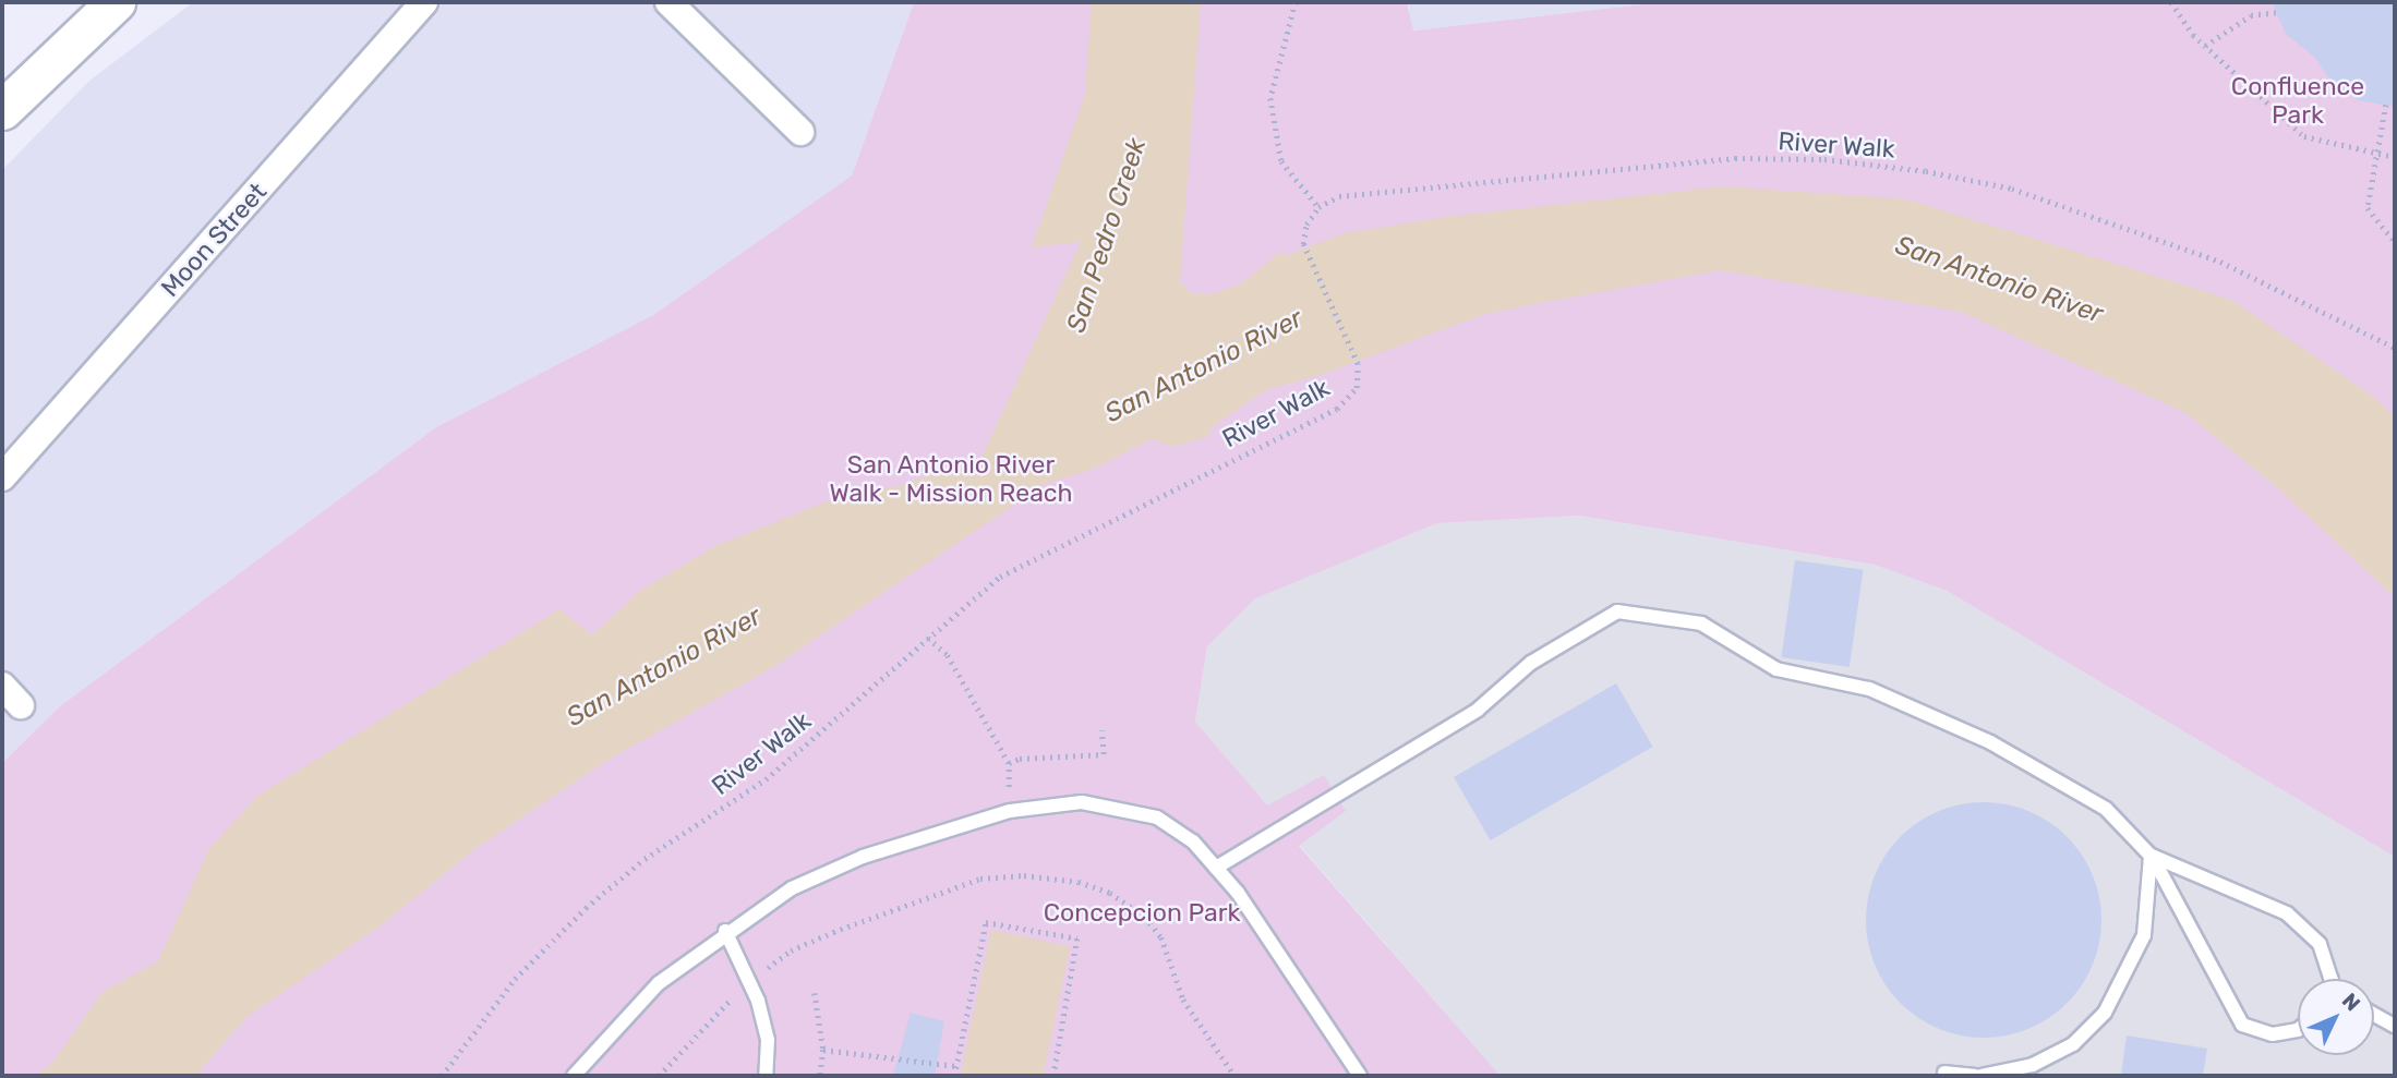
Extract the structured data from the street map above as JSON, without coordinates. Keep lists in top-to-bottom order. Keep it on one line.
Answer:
{"streets":{"street":["Moon Street"],"path":["River Walk"]},"water":["San Pedro Creek","San Antonio River"],"parks":["Confluence Park","San Antonio River Walk - Mission Reach","Concepcion Park"],"north":"top right"}
